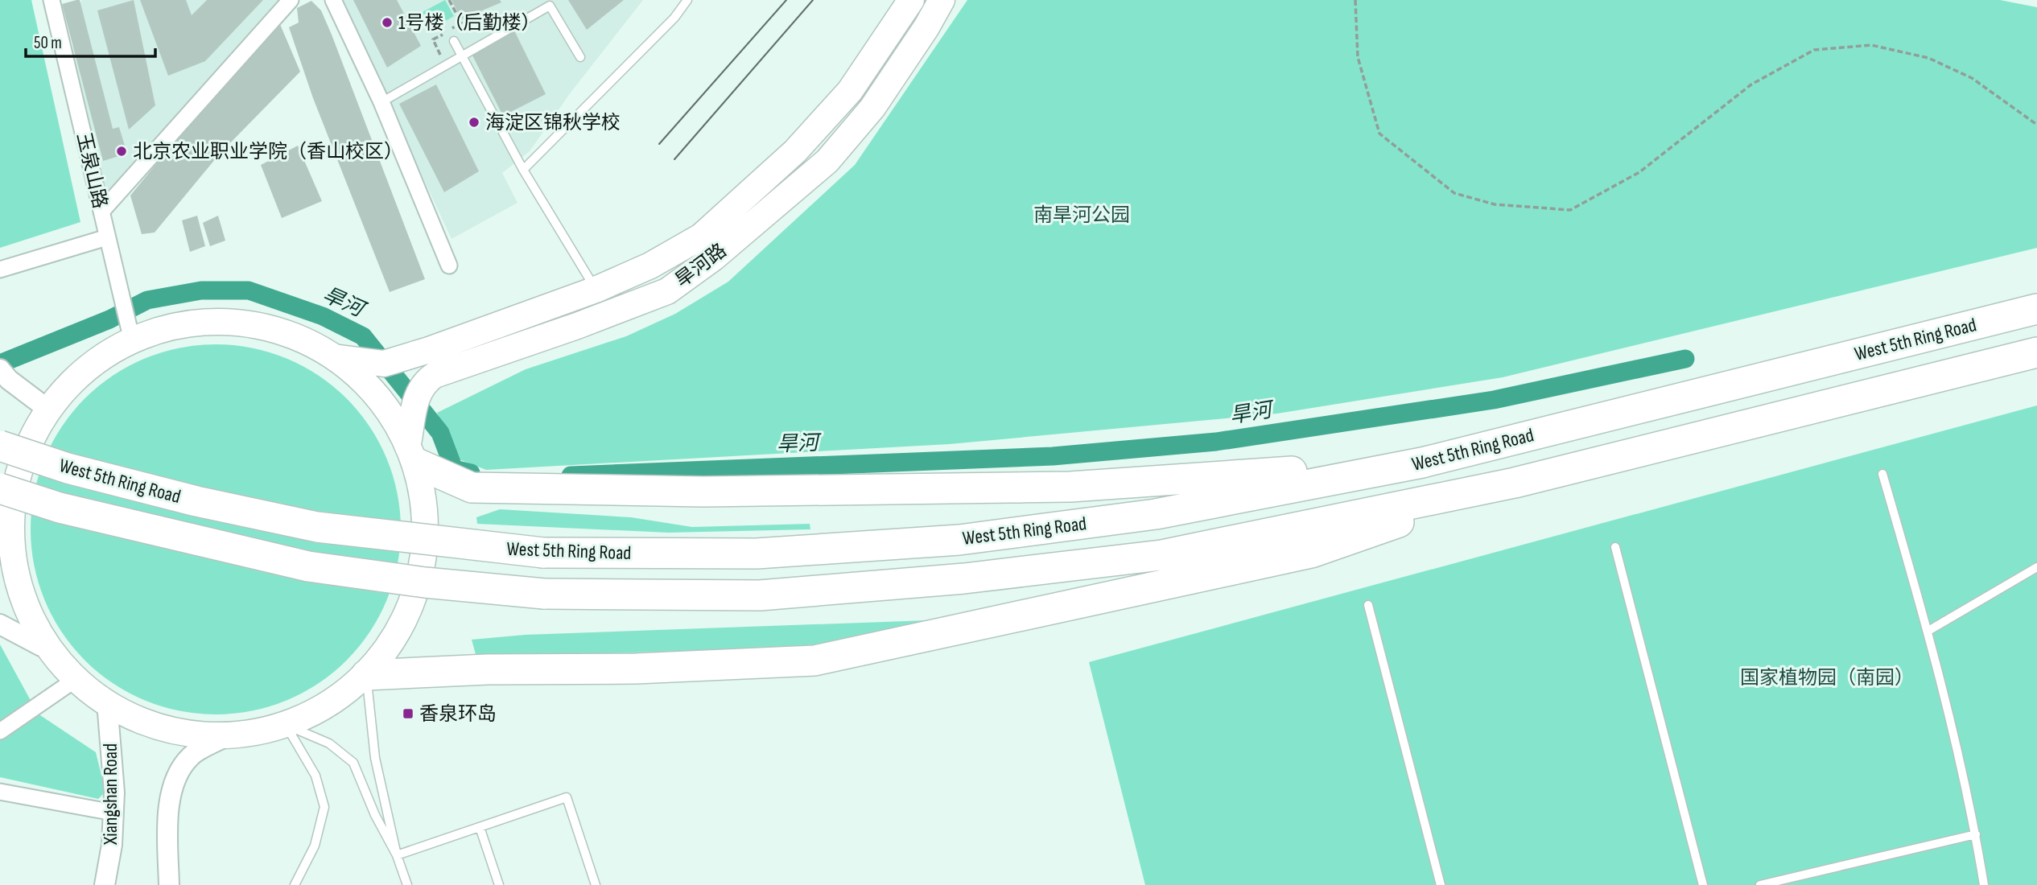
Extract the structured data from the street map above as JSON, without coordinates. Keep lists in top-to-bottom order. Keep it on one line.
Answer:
{"streets":{"highway":["West 5th Ring Road"],"main road":["旱河路"],"street":["玉泉山路","Xiangshan Road"]},"crossings":[["旱河路","Xiangshan Road"]],"water":["旱河"],"parks":["南旱河公园","国家植物园（南园）"],"places":{"other":["1号楼（后勤楼）","海淀区锦秋学校","北京农业职业学院（香山校区）"],"transit":["香泉环岛"]},"scale_bar":"50 m"}
